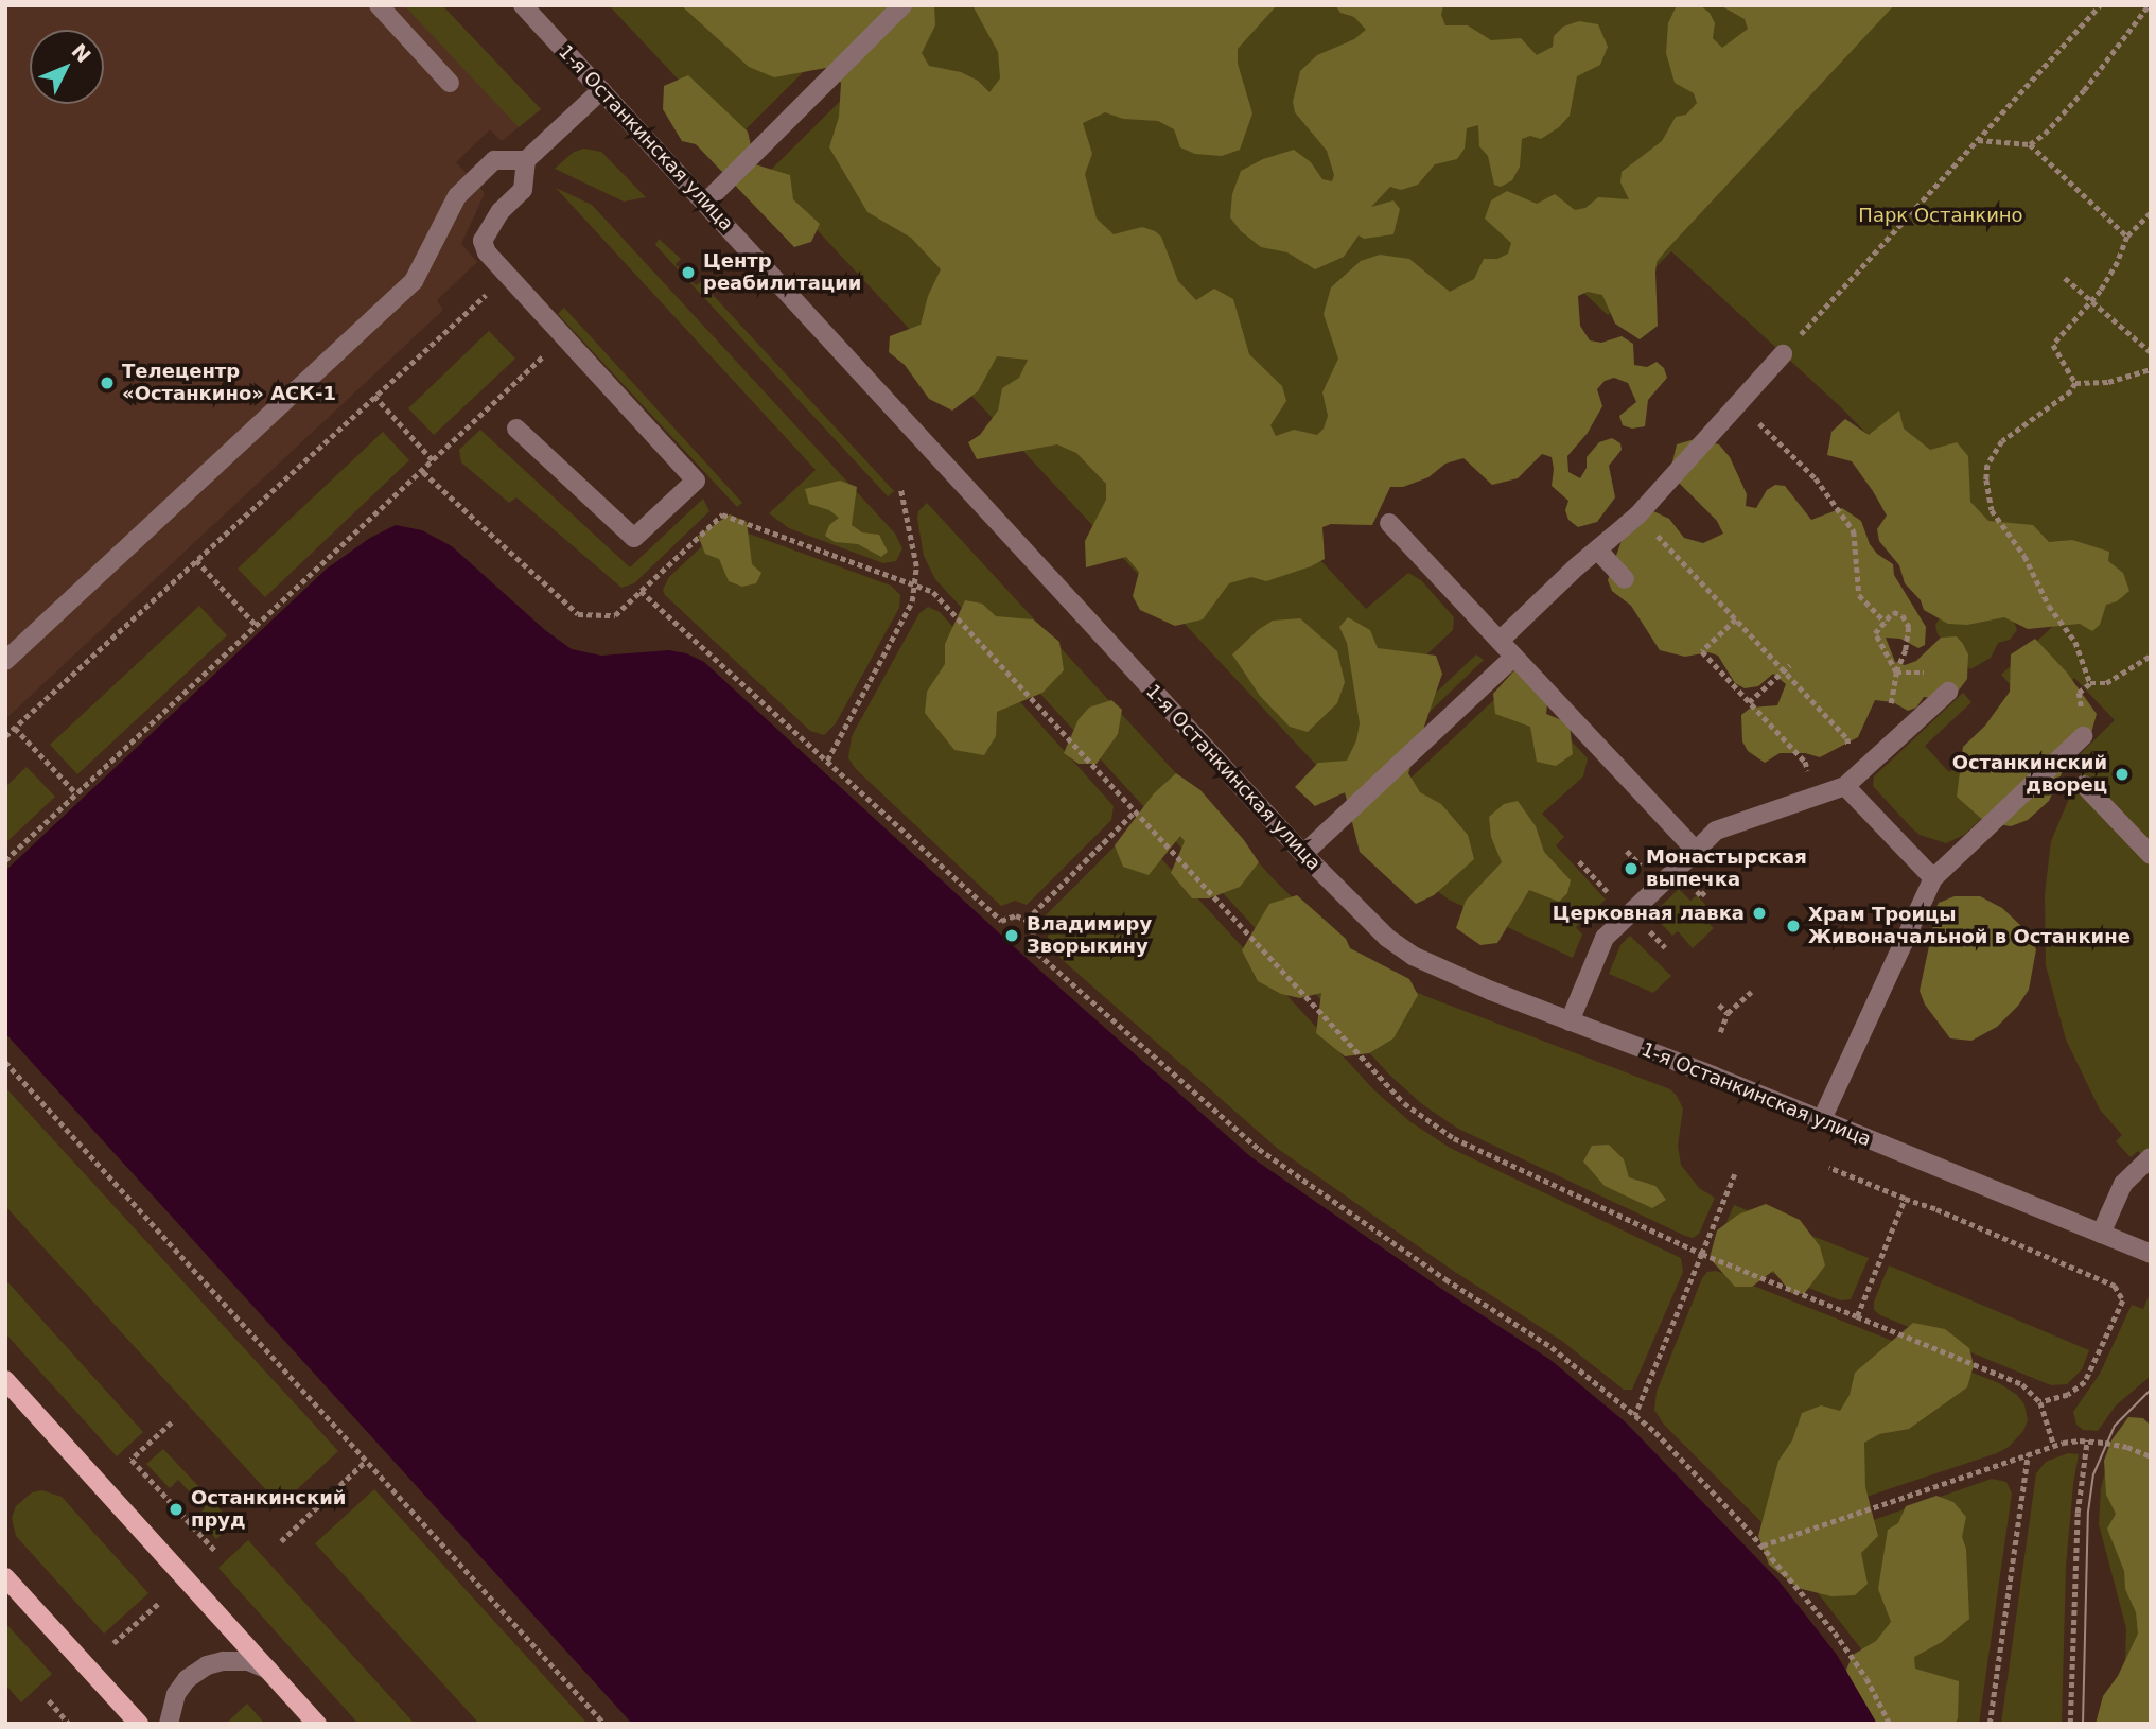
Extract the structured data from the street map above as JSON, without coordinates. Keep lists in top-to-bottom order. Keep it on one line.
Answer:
{"streets":{"street":["1-я Останкинская улица"]},"parks":["Парк Останкино"],"places":["Центр реабилитации","Телецентр «Останкино» АСК-1","Останкинский дворец","Монастырская выпечка","Церковная лавка","Храм Троицы Живоначальной в Останкине","Владимиру Зворыкину","Останкинский пруд"],"north":"top right"}
